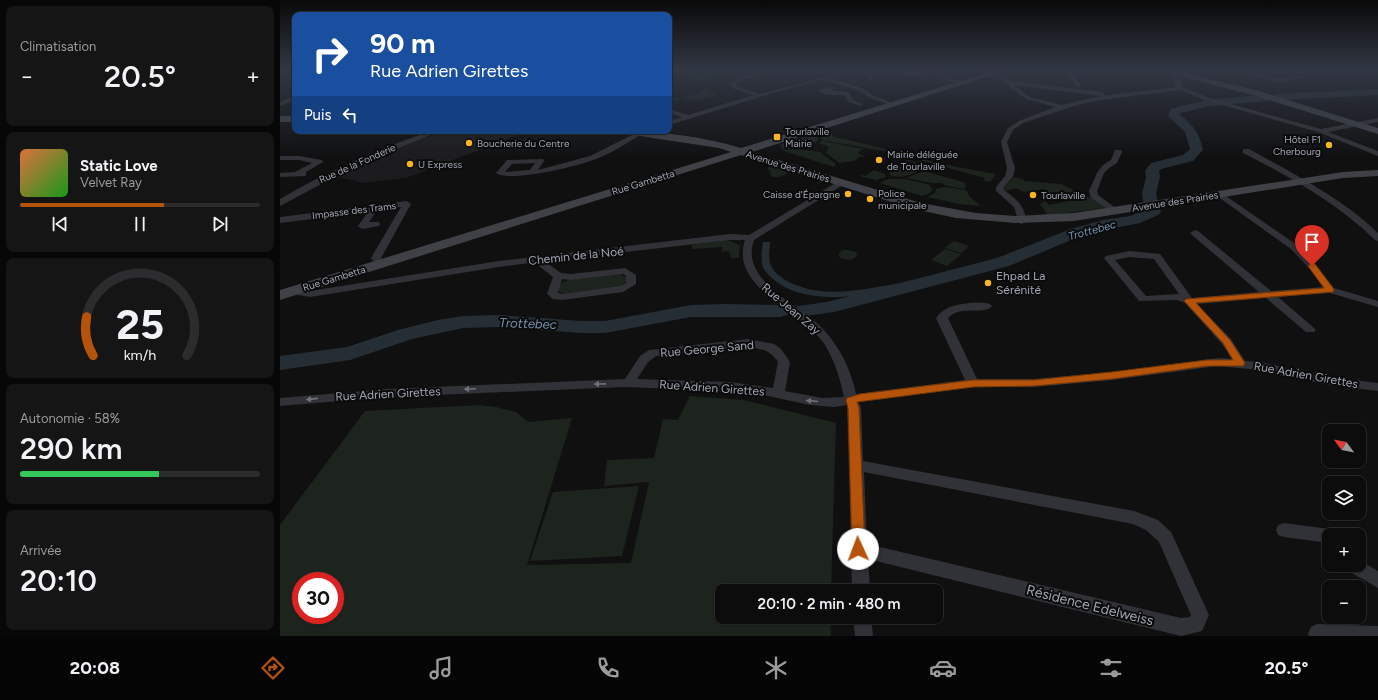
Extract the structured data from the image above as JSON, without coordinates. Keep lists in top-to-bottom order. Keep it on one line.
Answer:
{"streets":{"main road":["Avenue des Prairies","Rue Gambetta"],"street":["Rue de la Fonderie","Impasse des Trams","Chemin de la Noé","Rue Jean Zay","Rue George Sand","Rue Adrien Girettes","Résidence Edelweiss"]},"crossings":[["Avenue des Prairies","Rue Gambetta"],["Rue Gambetta","Impasse des Trams"],["Rue Gambetta","Chemin de la Noé"],["Chemin de la Noé","Rue Jean Zay"],["Rue Jean Zay","Rue Adrien Girettes"],["Rue Jean Zay","Résidence Edelweiss"],["Rue George Sand","Rue Adrien Girettes"]],"one_way":["Rue Adrien Girettes"],"water":["Trottebec"],"places":{"transit":["Tourlaville Mairie"],"other":["Boucherie du Centre","Hôtel F1 Cherbourg","Mairie déléguée de Tourlaville","U Express","Caisse d'Épargne","Tourlaville","Police municipale","Ehpad La Sérénité"]},"north":"top left","page":{"tile":["Climatisation",["Autonomie · 58%","290 km"],["Arrivée","20:10"]],"turn":["90 m","Rue Adrien Girettes"],"heat":["−","20.5°","+"],"then":"Puis","song":["Static Love","Velvet Ray"],"map_buttons":["+","−"],"limit":"30","trip":"20:10 · 2 min · 480 m","tabs":["20:08","20.5°"],"gauge":["25","km/h"]}}
